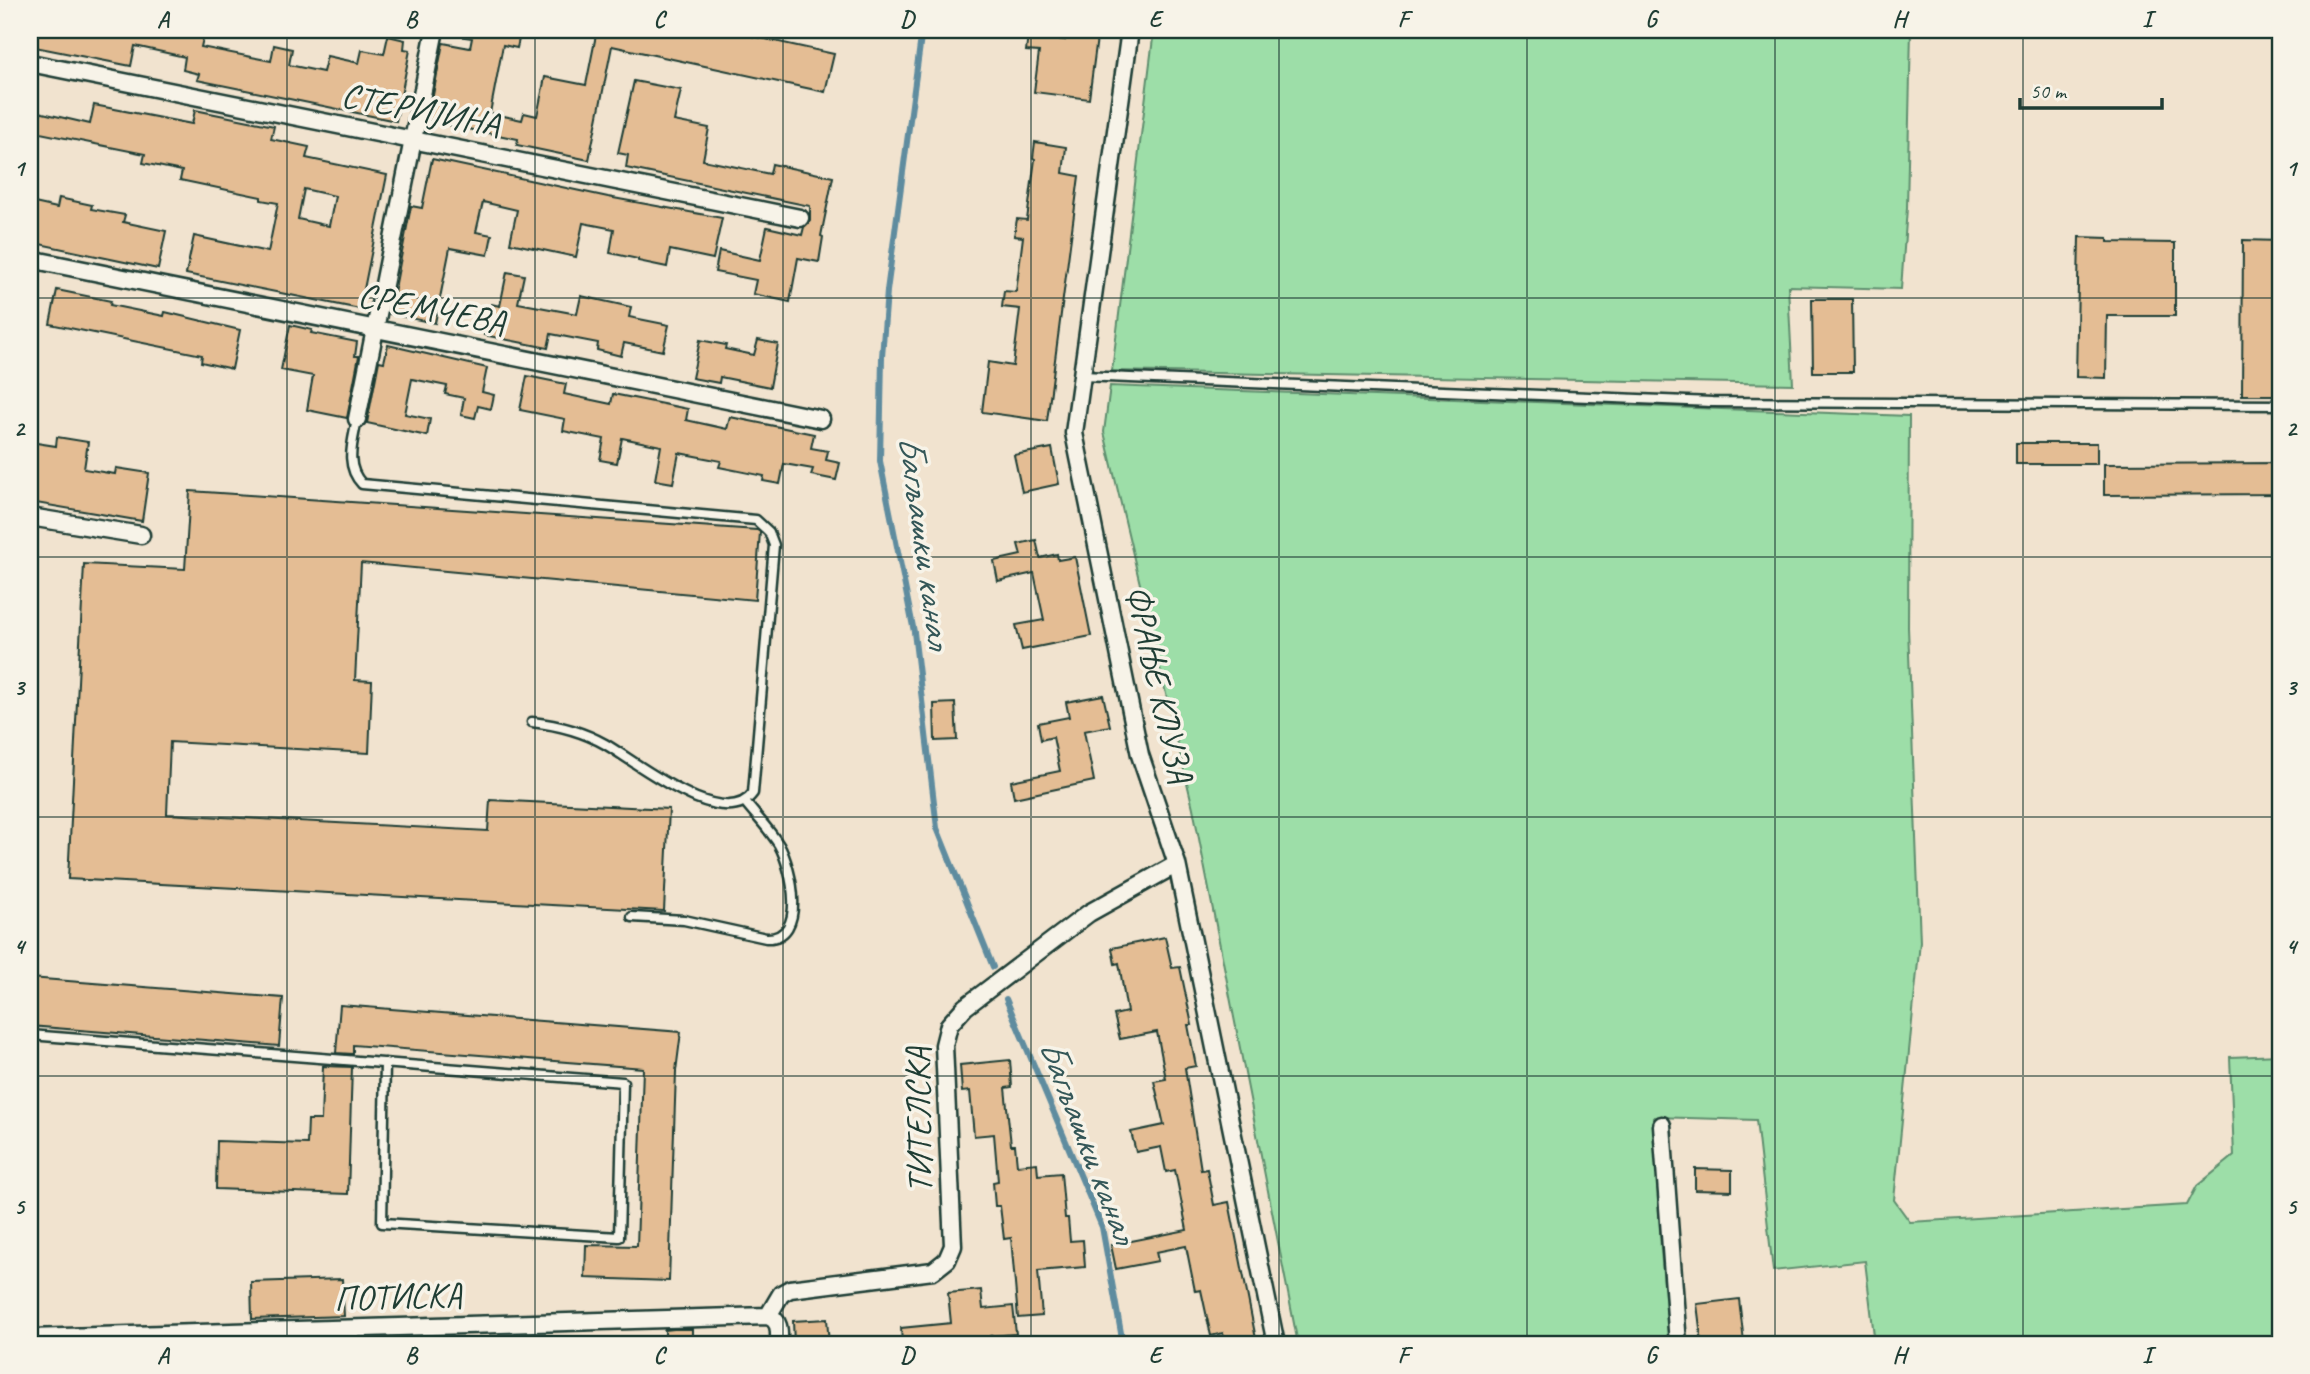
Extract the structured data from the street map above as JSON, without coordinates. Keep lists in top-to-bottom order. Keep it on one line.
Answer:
{"streets":{"street":["СТЕРИЈИНА","СРЕМЧЕВА","ФРАЊЕ КЛУЗА","ТИТЕЛСКА","ПОТИСКА"]},"crossings":[["ФРАЊЕ КЛУЗА","ТИТЕЛСКА"],["ТИТЕЛСКА","ПОТИСКА"]],"water":["Багљашки канал"],"scale_bar":"50 m","grid":{"columns":["A","B","C","D","E","F","G","H","I"],"rows":["1","2","3","4","5"]}}
